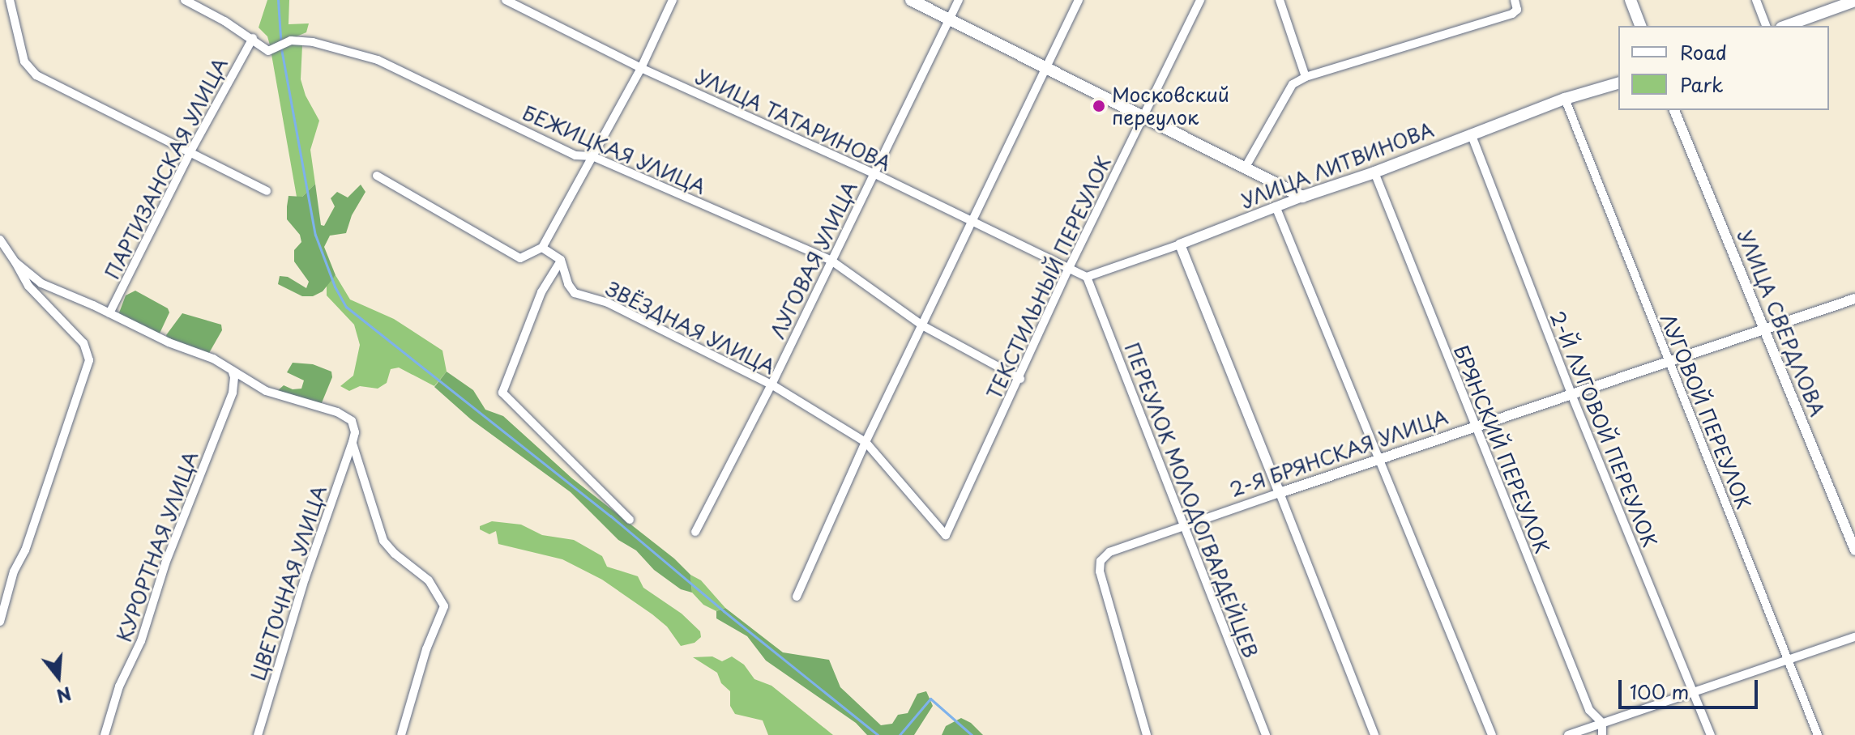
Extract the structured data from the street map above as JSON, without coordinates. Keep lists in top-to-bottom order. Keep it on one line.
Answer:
{"streets":{"main road":["УЛИЦА ЛИТВИНОВА"],"street":["УЛИЦА ТАТАРИНОВА","БЕЖИЦКАЯ УЛИЦА","ПАРТИЗАНСКАЯ УЛИЦА","ЛУГОВАЯ УЛИЦА","ТЕКСТИЛЬНЫЙ ПЕРЕУЛОК","УЛИЦА СВЕРДЛОВА","ЗВЁЗДНАЯ УЛИЦА","ЛУГОВОЙ ПЕРЕУЛОК","2-Й ЛУГОВОЙ ПЕРЕУЛОК","БРЯНСКИЙ ПЕРЕУЛОК","2-Я БРЯНСКАЯ УЛИЦА","ПЕРЕУЛОК МОЛОДОГВАРДЕЙЦЕВ","КУРОРТНАЯ УЛИЦА","ЦВЕТОЧНАЯ УЛИЦА"]},"crossings":[["УЛИЦА ТАТАРИНОВА","ЛУГОВАЯ УЛИЦА"],["УЛИЦА ТАТАРИНОВА","ТЕКСТИЛЬНЫЙ ПЕРЕУЛОК"],["БЕЖИЦКАЯ УЛИЦА","ПАРТИЗАНСКАЯ УЛИЦА"],["БЕЖИЦКАЯ УЛИЦА","ЛУГОВАЯ УЛИЦА"],["БЕЖИЦКАЯ УЛИЦА","ТЕКСТИЛЬНЫЙ ПЕРЕУЛОК"],["УЛИЦА ЛИТВИНОВА","ЛУГОВОЙ ПЕРЕУЛОК"],["УЛИЦА ЛИТВИНОВА","2-Й ЛУГОВОЙ ПЕРЕУЛОК"],["УЛИЦА ЛИТВИНОВА","БРЯНСКИЙ ПЕРЕУЛОК"],["УЛИЦА ЛИТВИНОВА","ПЕРЕУЛОК МОЛОДОГВАРДЕЙЦЕВ"],["ЛУГОВАЯ УЛИЦА","ЗВЁЗДНАЯ УЛИЦА"],["ТЕКСТИЛЬНЫЙ ПЕРЕУЛОК","ЗВЁЗДНАЯ УЛИЦА"],["УЛИЦА СВЕРДЛОВА","2-Я БРЯНСКАЯ УЛИЦА"],["ЛУГОВОЙ ПЕРЕУЛОК","2-Я БРЯНСКАЯ УЛИЦА"],["2-Й ЛУГОВОЙ ПЕРЕУЛОК","2-Я БРЯНСКАЯ УЛИЦА"],["БРЯНСКИЙ ПЕРЕУЛОК","2-Я БРЯНСКАЯ УЛИЦА"],["2-Я БРЯНСКАЯ УЛИЦА","ПЕРЕУЛОК МОЛОДОГВАРДЕЙЦЕВ"]],"places":["Московский переулок"],"legend":["Road","Park"],"scale_bar":"100 m","north":"bottom"}
